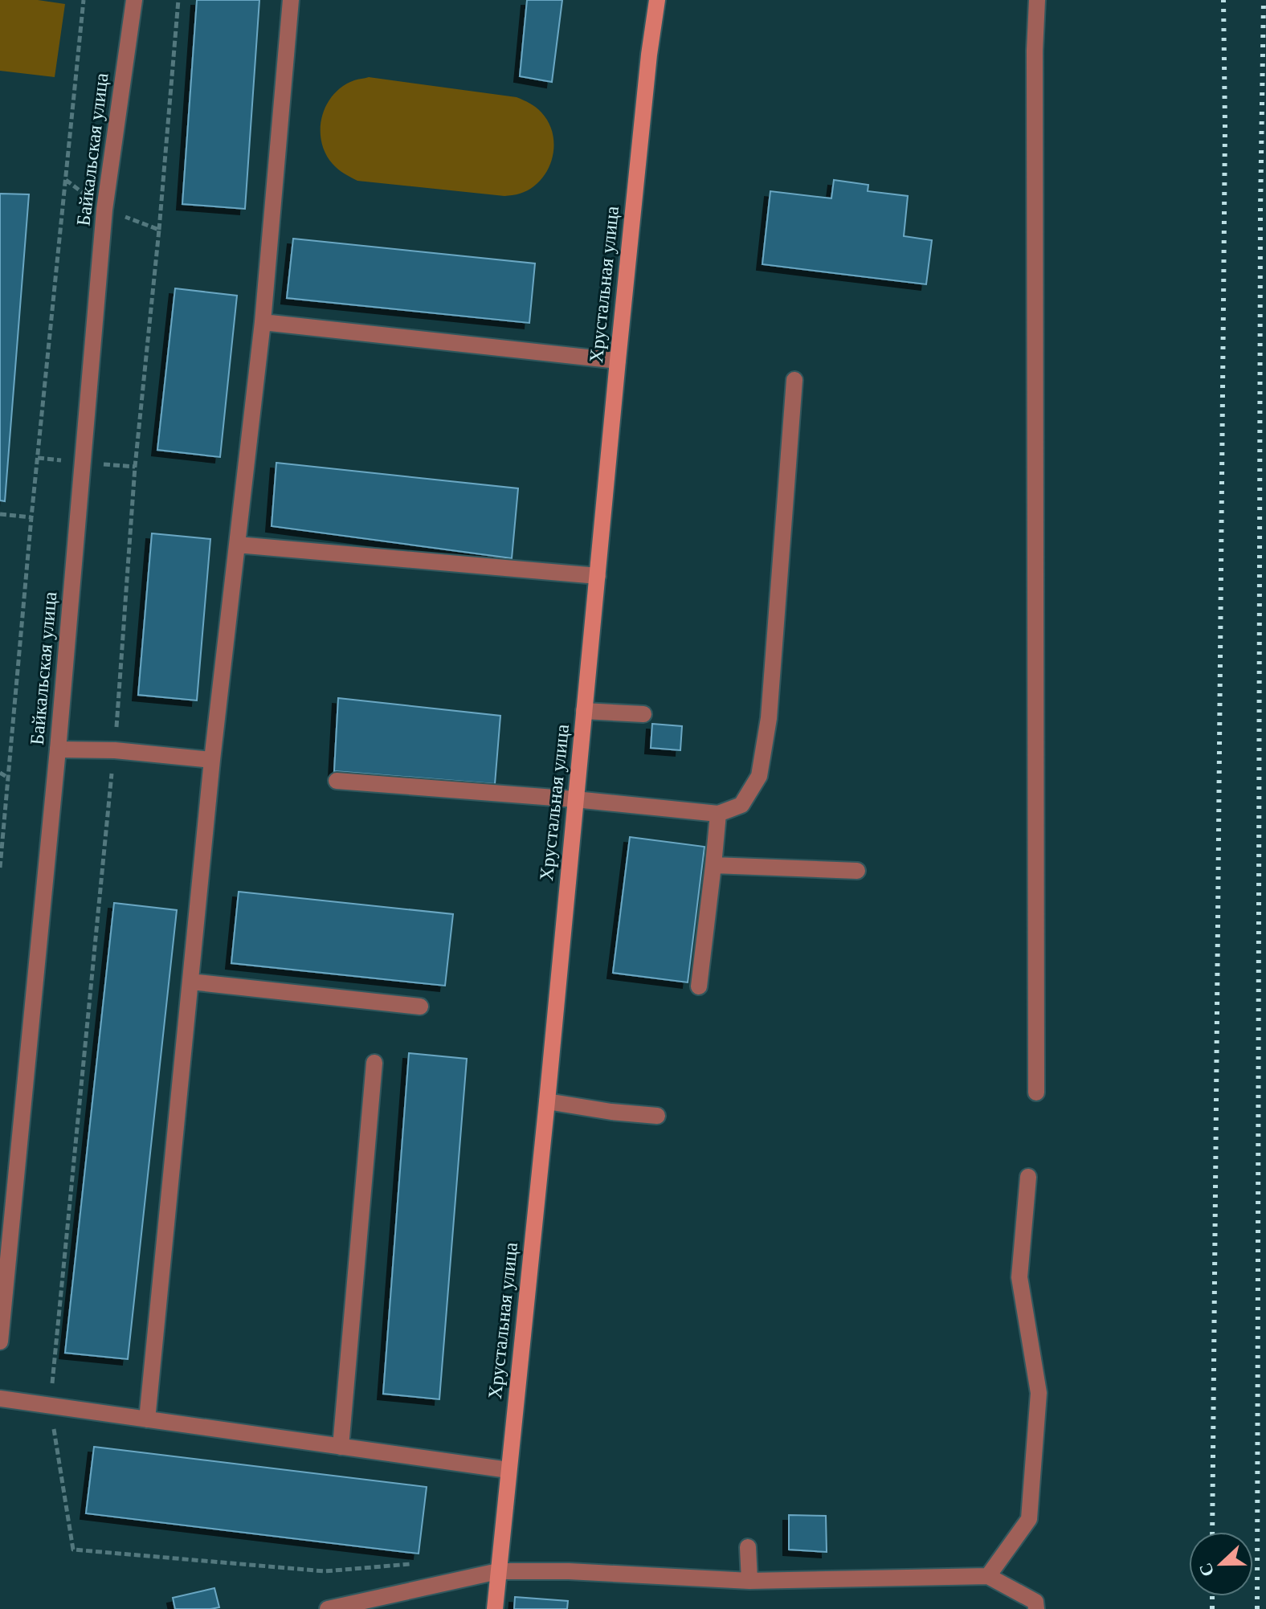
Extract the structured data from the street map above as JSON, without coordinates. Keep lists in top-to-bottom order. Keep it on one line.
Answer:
{"streets":{"street":["Байкальская улица","Хрустальная улица"]},"north":"left"}
